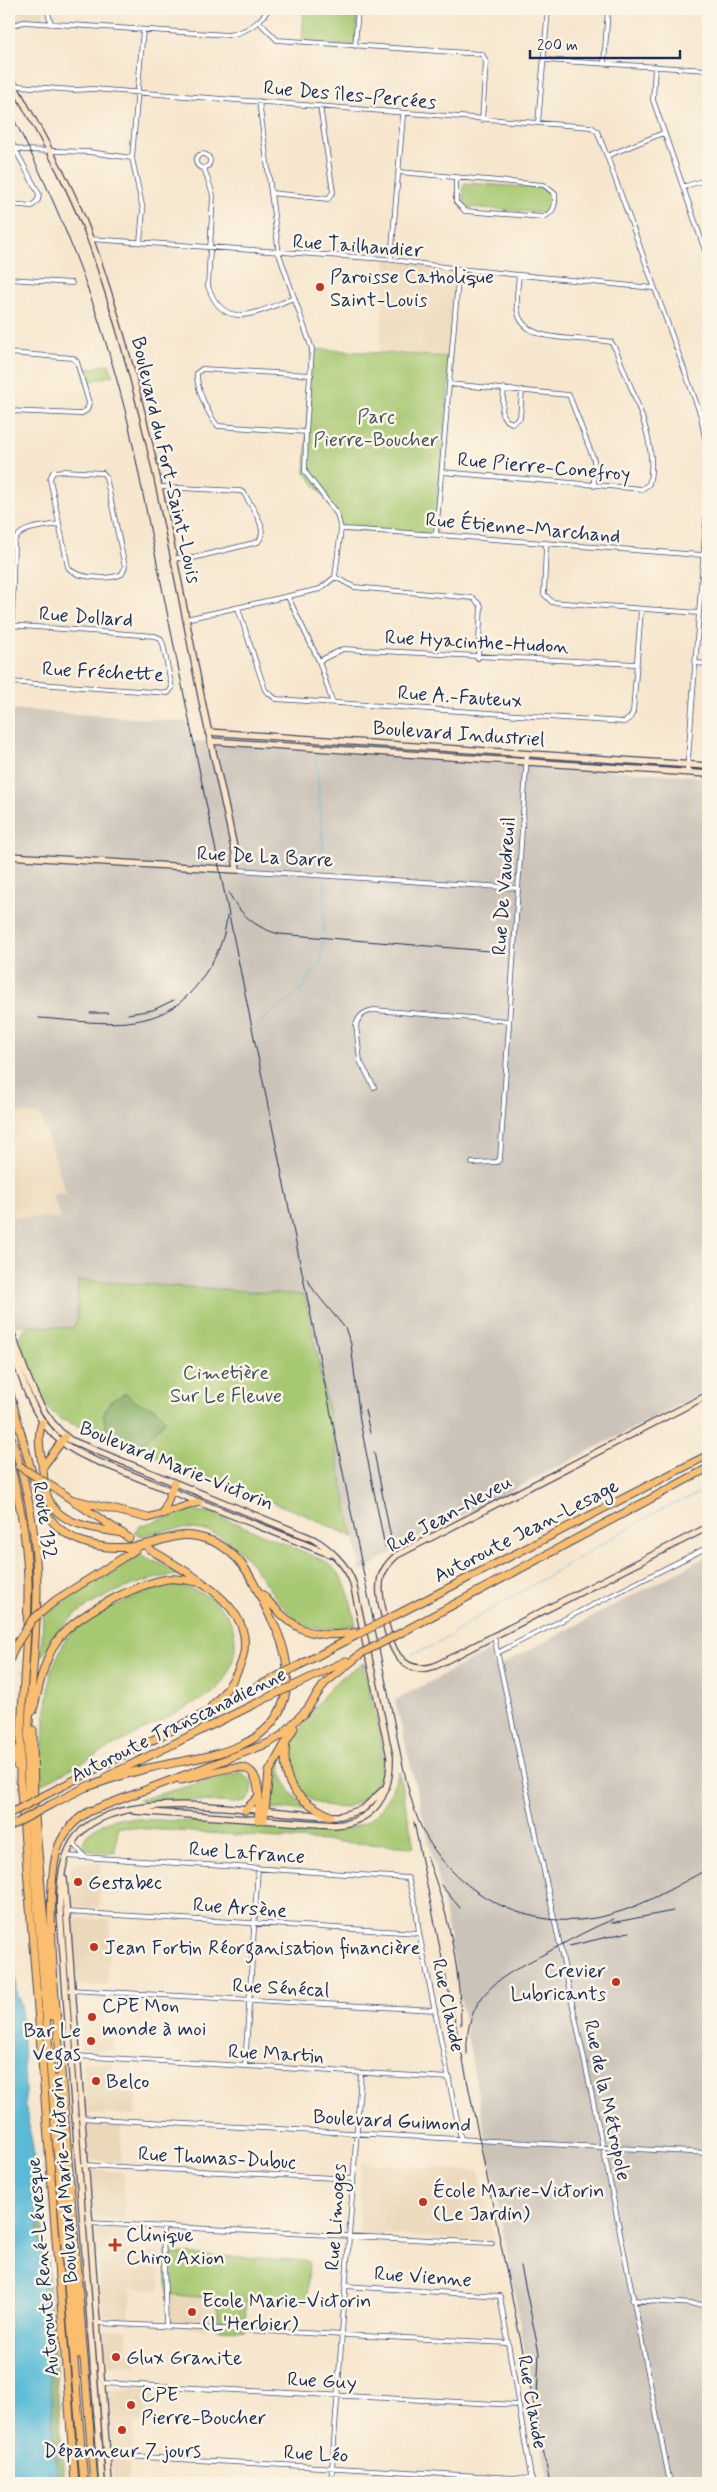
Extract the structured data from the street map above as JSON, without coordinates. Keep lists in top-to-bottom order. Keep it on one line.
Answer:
{"streets":{"highway":["Route 132","Autoroute Jean-Lesage","Autoroute Transcanadienne","Autoroute René-Lévesque"],"street":["Rue Des îles-Percées","Rue Tailhandier","Boulevard du Fort-Saint-Louis","Rue Pierre-Conefroy","Rue Étienne-Marchand","Rue Dollard","Rue Hyacinthe-Hudon","Rue Fréchette","Rue A.-Fauteux","Boulevard Industriel","Rue De La Barre","Rue De Vaudreuil","Boulevard Marie-Victorin","Rue Jean-Neveu","Rue Lafrance","Rue Arsène","Rue Sénécal","Rue Claude","Rue Martin","Rue de la Métropole","Boulevard Guimond","Rue Thomas-Dubuc","Rue Limoges","Rue Vienne","Rue Guy","Rue Léo"]},"crossings":[["Rue Des îles-Percées","Boulevard du Fort-Saint-Louis"],["Rue Tailhandier","Boulevard du Fort-Saint-Louis"],["Rue Tailhandier","Rue Pierre-Conefroy"],["Boulevard du Fort-Saint-Louis","Boulevard Industriel"],["Boulevard du Fort-Saint-Louis","Rue De La Barre"],["Rue Dollard","Rue Fréchette"],["Rue Hyacinthe-Hudon","Rue A.-Fauteux"],["Boulevard Industriel","Rue De Vaudreuil"],["Rue De La Barre","Rue De Vaudreuil"],["Boulevard Marie-Victorin","Rue Lafrance"],["Boulevard Marie-Victorin","Rue Arsène"],["Boulevard Marie-Victorin","Rue Sénécal"],["Boulevard Marie-Victorin","Rue Martin"],["Boulevard Marie-Victorin","Boulevard Guimond"],["Boulevard Marie-Victorin","Rue Thomas-Dubuc"],["Boulevard Marie-Victorin","Rue Guy"],["Boulevard Marie-Victorin","Rue Léo"],["Rue Jean-Neveu","Rue de la Métropole"],["Route 132","Autoroute René-Lévesque"],["Autoroute Jean-Lesage","Autoroute Transcanadienne"],["Rue Lafrance","Rue Claude"],["Rue Arsène","Rue Claude"],["Rue Sénécal","Rue Claude"],["Rue Claude","Rue Martin"],["Rue Claude","Boulevard Guimond"],["Rue Claude","Rue Vienne"],["Rue Claude","Rue Guy"],["Rue Claude","Rue Léo"],["Rue Martin","Rue Limoges"],["Rue de la Métropole","Boulevard Guimond"],["Boulevard Guimond","Rue Limoges"],["Rue Thomas-Dubuc","Rue Limoges"],["Rue Limoges","Rue Vienne"],["Rue Limoges","Rue Guy"],["Rue Limoges","Rue Léo"]],"parks":["Parc Pierre-Boucher","Cimetière Sur Le Fleuve"],"places":{"other":["Paroisse Catholique Saint-Louis","Gestabec","Jean Fortin Réorganisation financière","Crevier Lubricants","CPE Mon monde à moi","Bar Le Vegas","Belco","École Marie-Victorin (Le Jardin)","Ecole Marie-Victorin (L'Herbier)","Glux Granite","CPE Pierre-Boucher","Dépanneur 7 jours"],"health":["Clinique Chiro Axion"]},"scale_bar":"200 m"}
